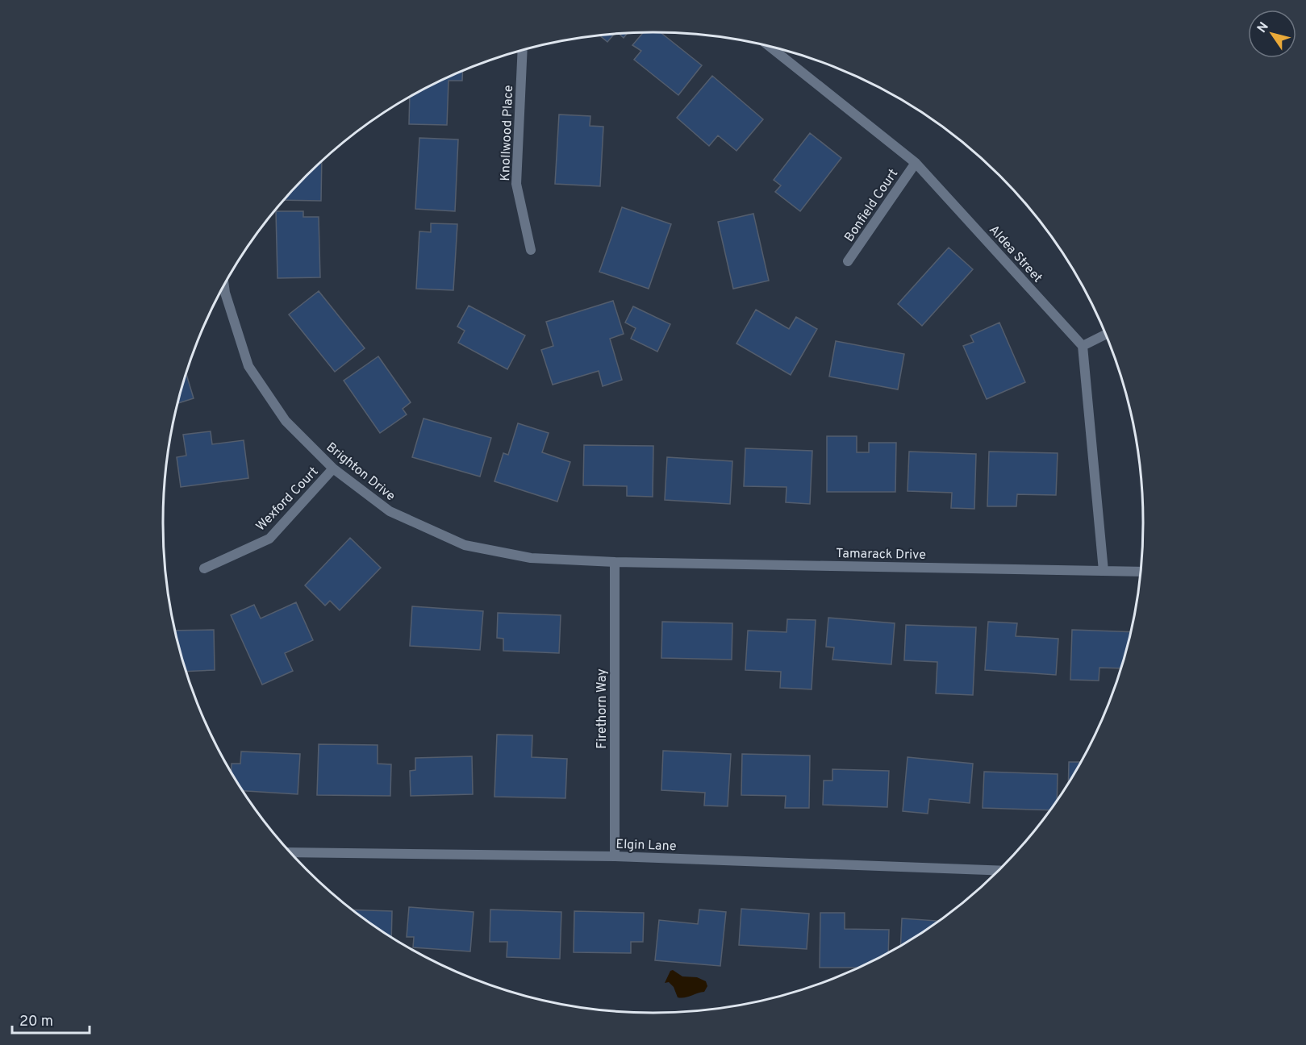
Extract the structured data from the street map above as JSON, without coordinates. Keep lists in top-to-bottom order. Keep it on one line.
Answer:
{"streets":{"street":["Knollwood Place","Bonfield Court","Aldea Street","Brighton Drive","Wexford Court","Tamarack Drive","Firethorn Way","Elgin Lane"]},"crossings":[["Bonfield Court","Aldea Street"],["Brighton Drive","Wexford Court"],["Brighton Drive","Tamarack Drive"],["Brighton Drive","Firethorn Way"],["Tamarack Drive","Firethorn Way"],["Firethorn Way","Elgin Lane"]],"scale_bar":"20 m","north":"top left"}
